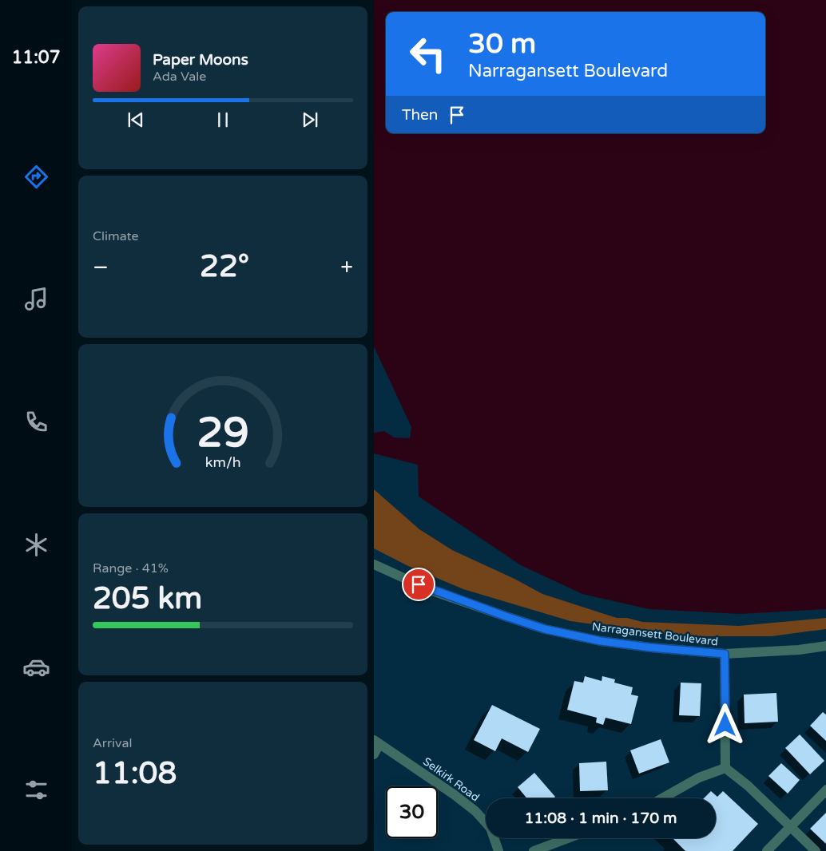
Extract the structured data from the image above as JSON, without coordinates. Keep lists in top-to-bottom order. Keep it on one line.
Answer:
{"streets":{"street":["Narragansett Boulevard","Selkirk Road"]},"page":{"tabs":"11:07","turn":["30 m","Narragansett Boulevard"],"song":["Paper Moons","Ada Vale"],"then":"Then","tile":["Climate",["Range · 41%","205 km"],["Arrival","11:08"]],"heat":["−","22°","+"],"limit":"30","trip":"11:08 · 1 min · 170 m","gauge":["29","km/h"]}}
